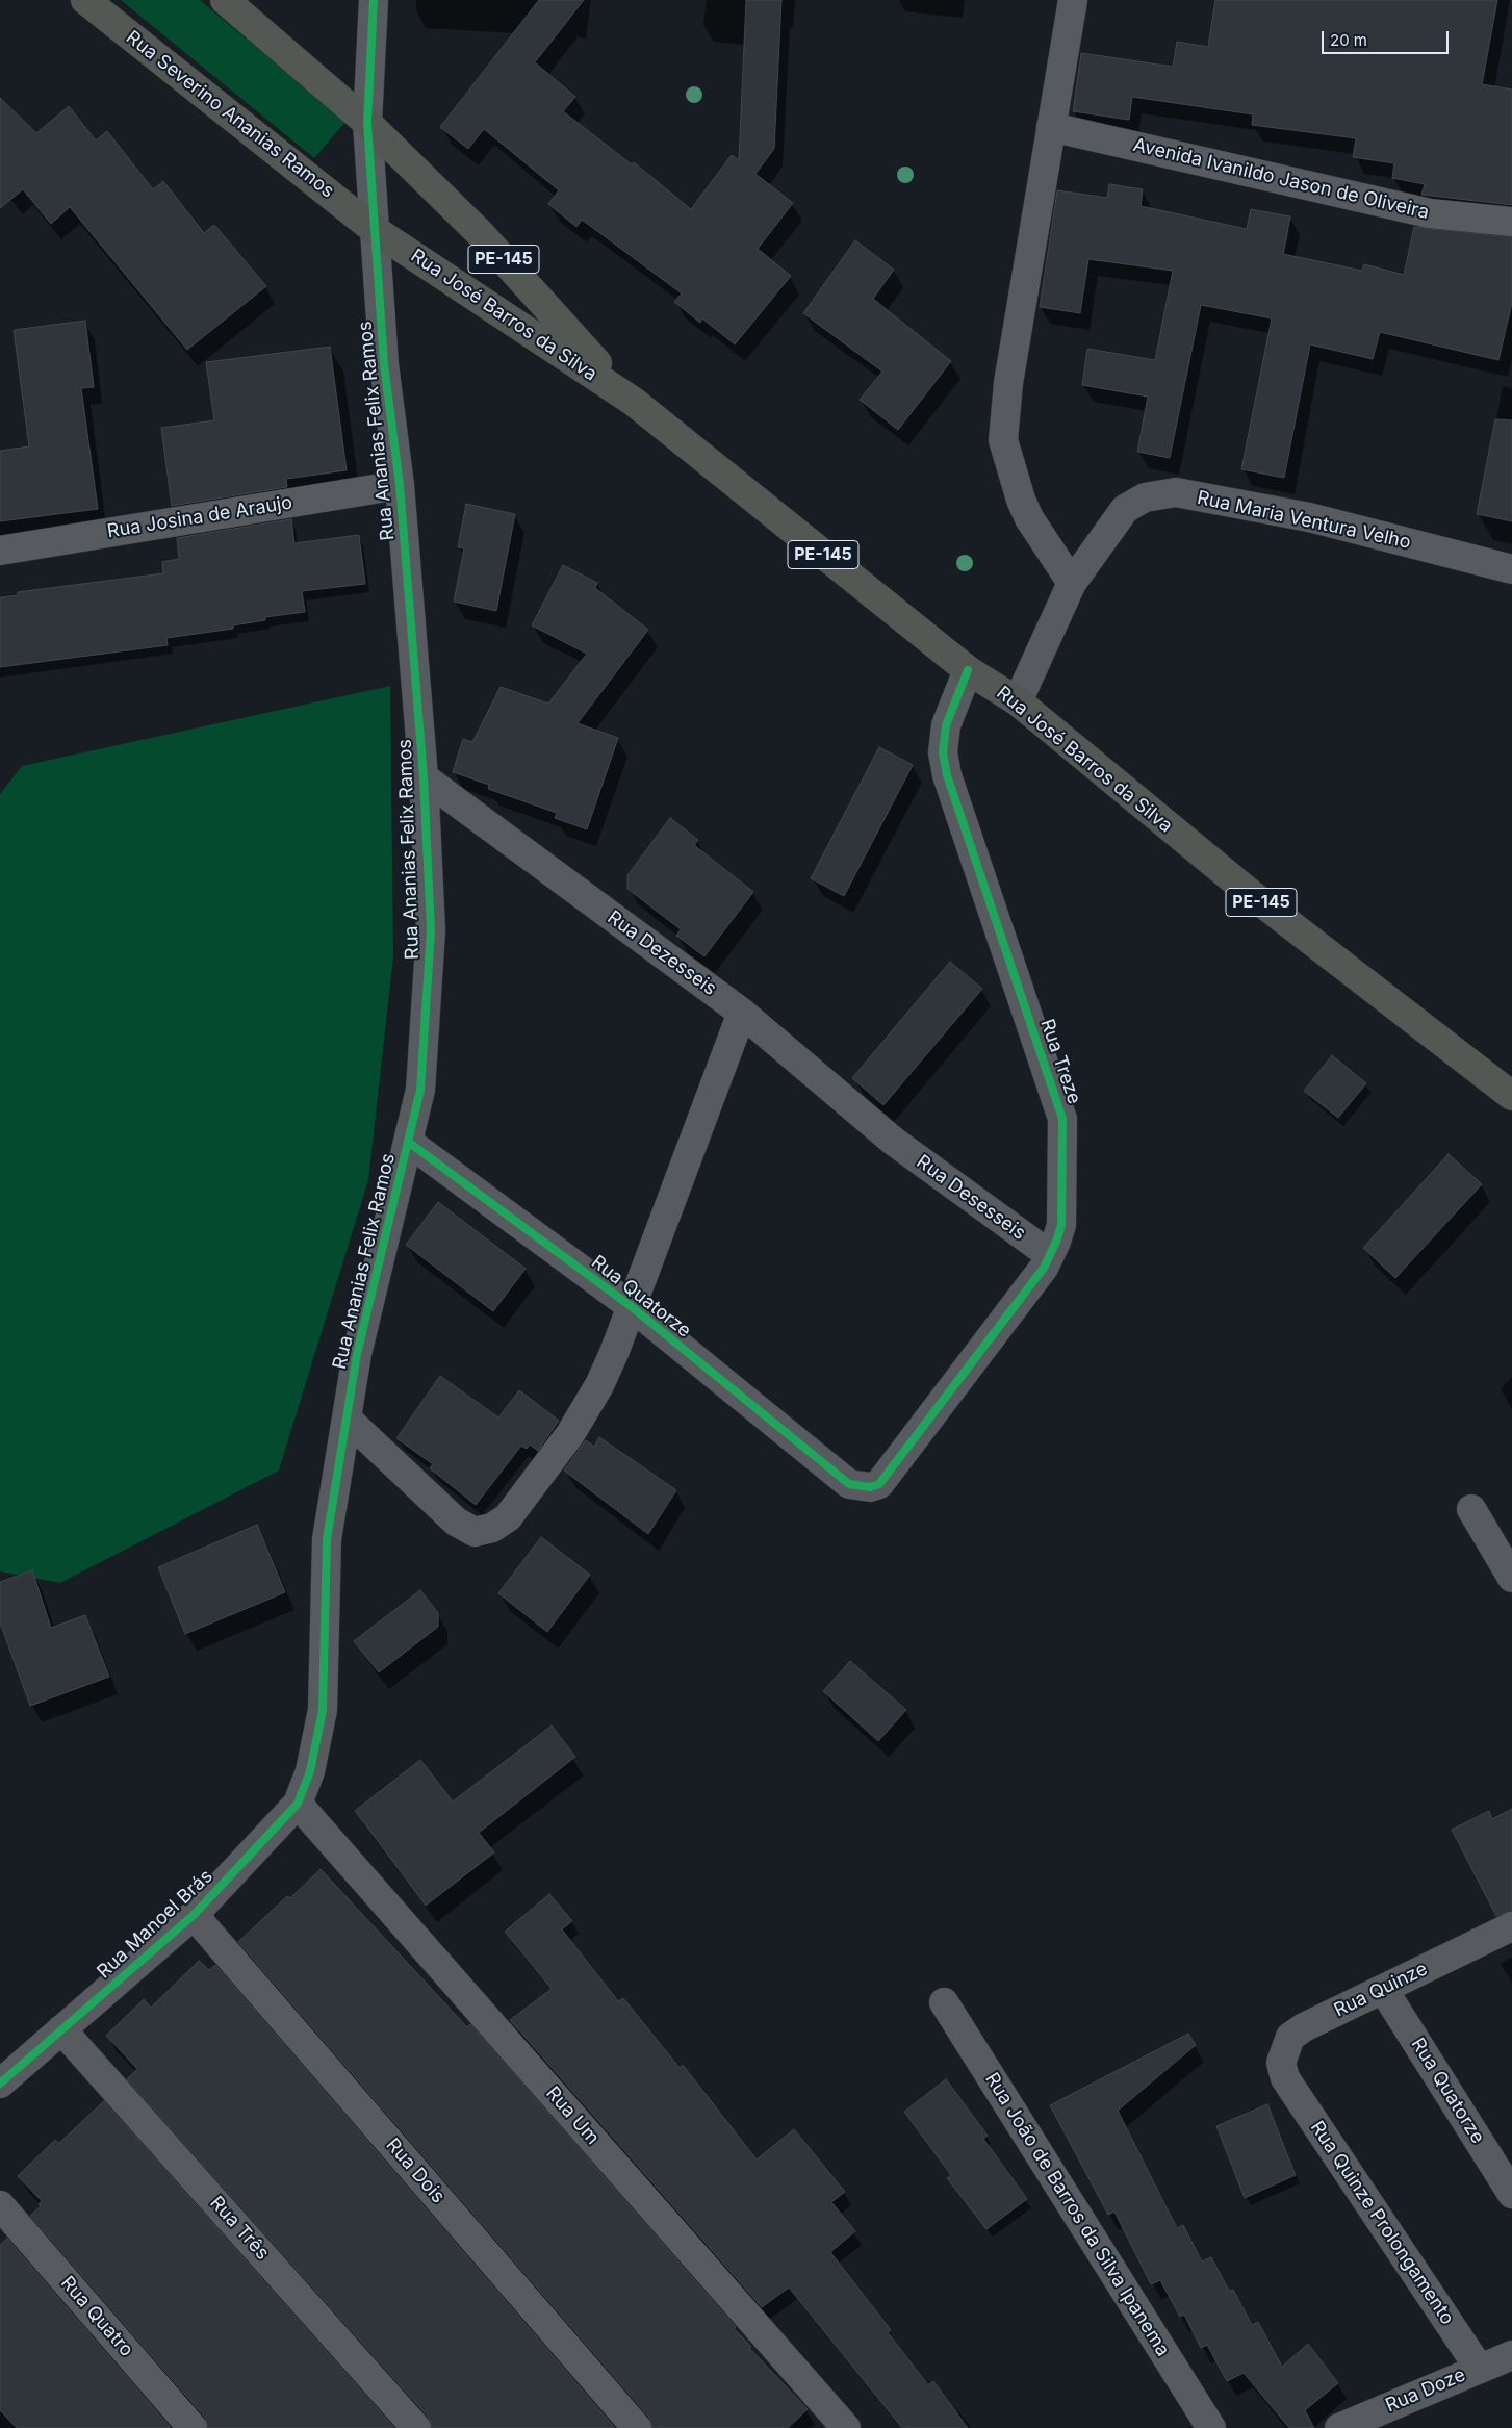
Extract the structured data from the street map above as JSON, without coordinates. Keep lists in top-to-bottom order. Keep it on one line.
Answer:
{"streets":{"main road":["Rua Severino Ananias Ramos","PE-145","Rua José Barros da Silva"],"street":["Avenida Ivanildo Jason de Oliveira","Rua Ananias Felix Ramos","Rua Josina de Araujo","Rua Maria Ventura Velho","Rua Dezesseis","Rua Treze","Rua Desesseis","Rua Quatorze","Rua Manoel Brás","Rua Quinze","Rua Um","Rua Dois","Rua João de Barros da Silva Ipanema","Rua Quinze Prolongamento","Rua Três","Rua Quatro","Rua Doze"]},"crossings":[["Rua Severino Ananias Ramos","Rua José Barros da Silva"],["Rua Severino Ananias Ramos","Rua Ananias Felix Ramos"],["PE-145","Rua José Barros da Silva"],["PE-145","Rua Ananias Felix Ramos"],["Rua José Barros da Silva","Rua Ananias Felix Ramos"],["Rua José Barros da Silva","Rua Maria Ventura Velho"],["Rua José Barros da Silva","Rua Treze"],["Rua Ananias Felix Ramos","Rua Josina de Araujo"],["Rua Ananias Felix Ramos","Rua Dezesseis"],["Rua Ananias Felix Ramos","Rua Quatorze"],["Rua Ananias Felix Ramos","Rua Manoel Brás"],["Rua Dezesseis","Rua Desesseis"],["Rua Treze","Rua Desesseis"],["Rua Treze","Rua Quatorze"],["Rua Quatorze","Rua Quinze"],["Rua Manoel Brás","Rua Um"],["Rua Manoel Brás","Rua Dois"],["Rua Manoel Brás","Rua Três"],["Rua Quinze","Rua Quinze Prolongamento"],["Rua Quinze Prolongamento","Rua Doze"]],"scale_bar":"20 m"}
